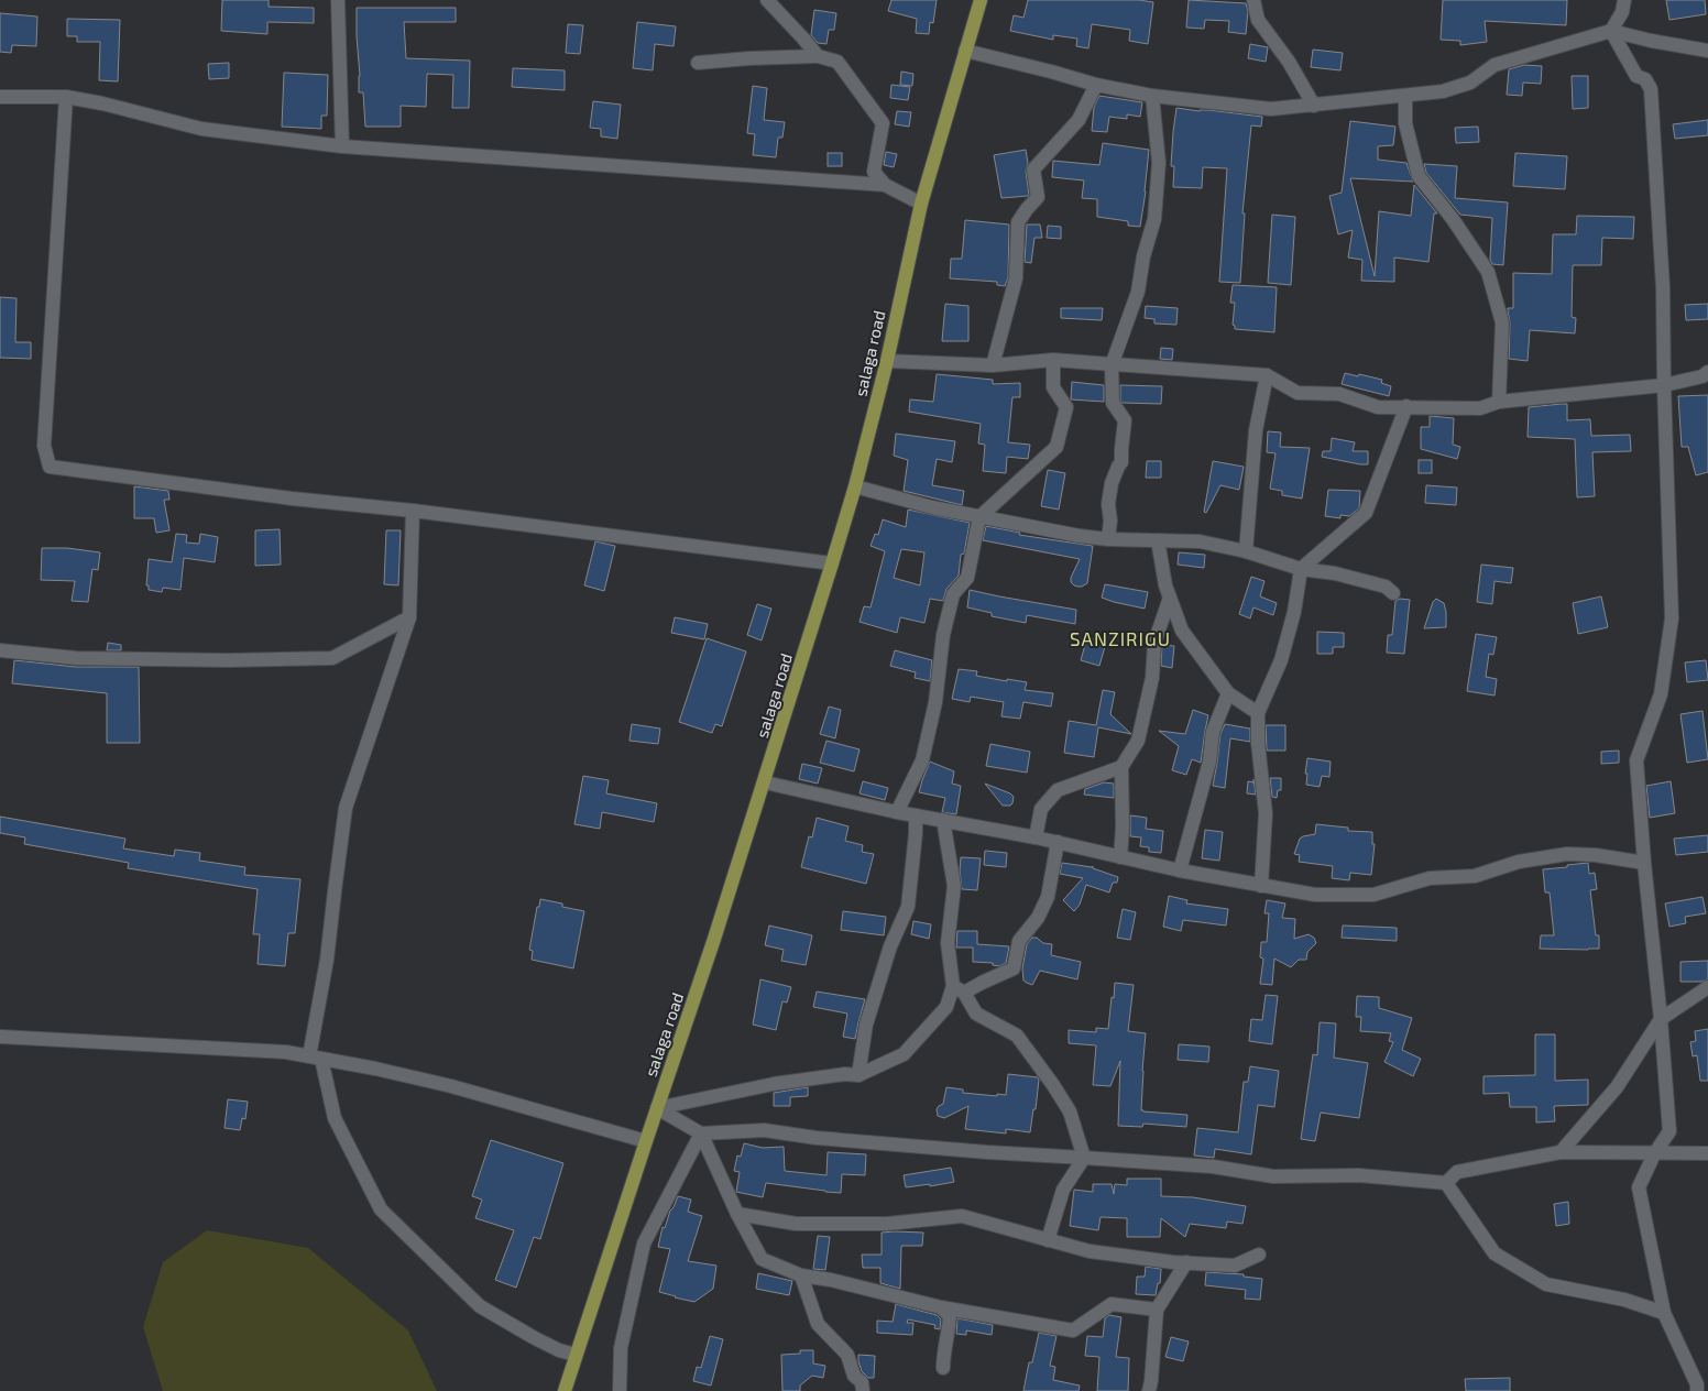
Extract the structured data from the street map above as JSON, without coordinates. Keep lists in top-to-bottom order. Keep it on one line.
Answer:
{"streets":{"main road":["salaga road"]},"districts":["SANZIRIGU"]}
